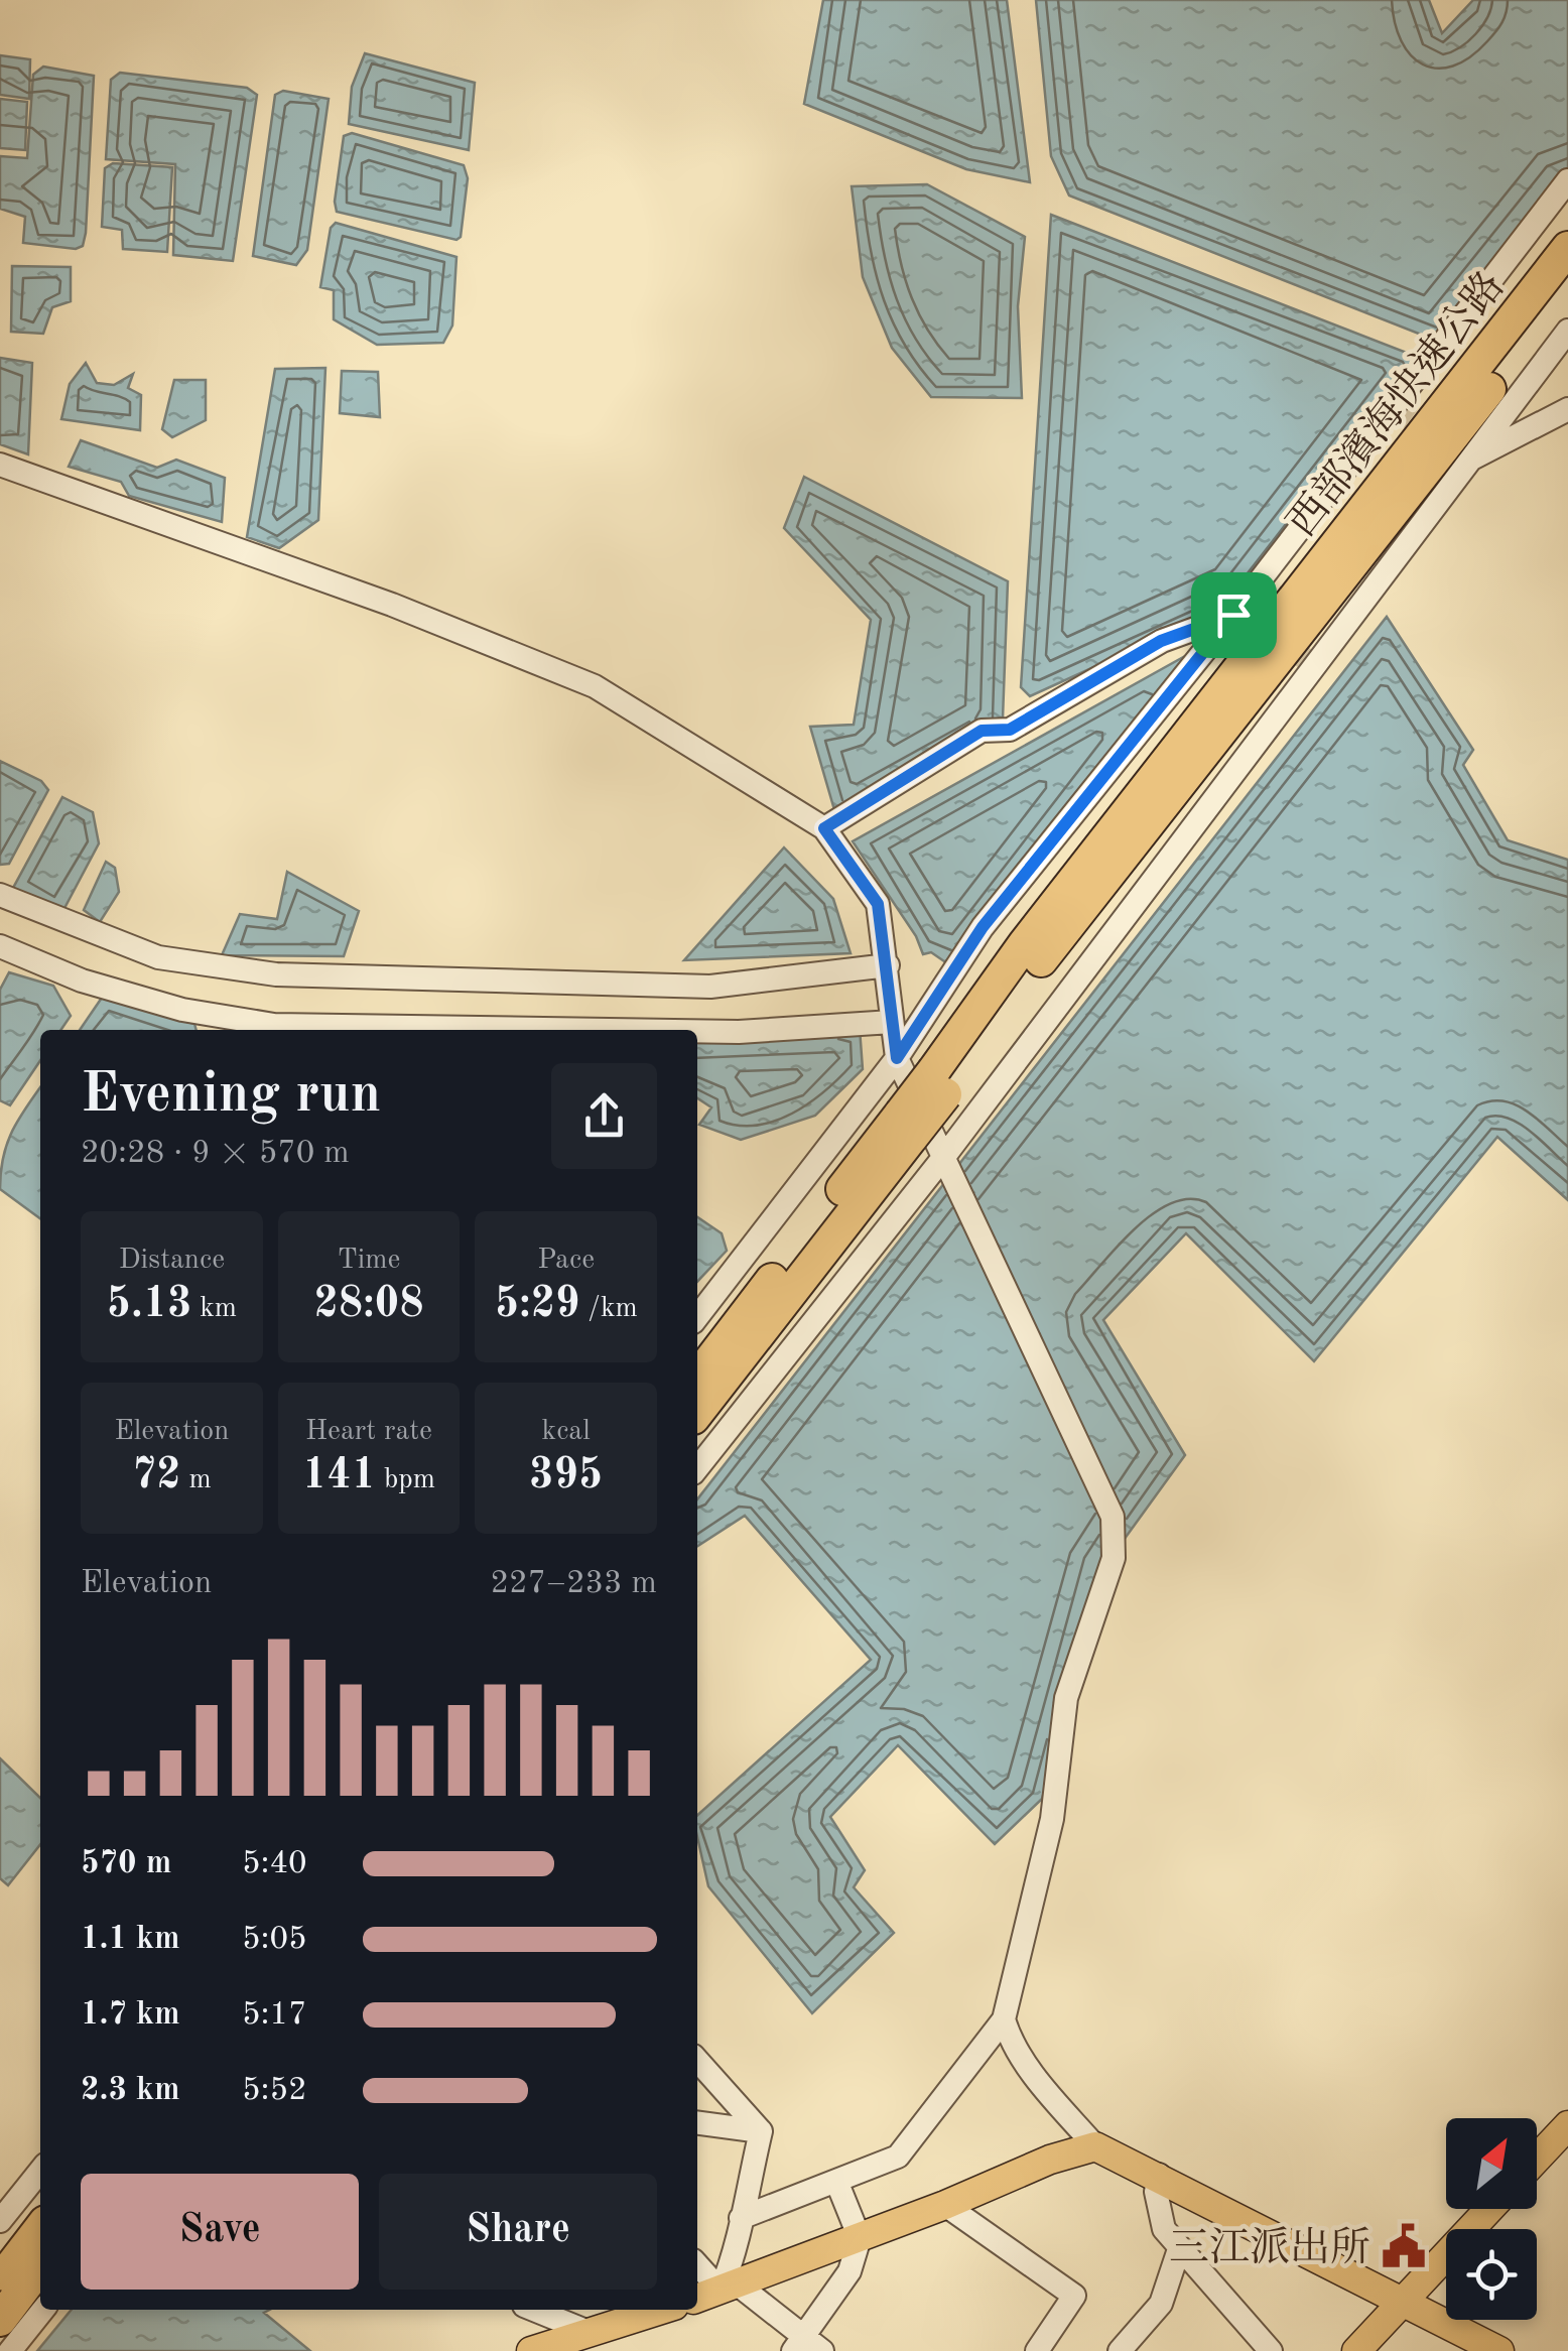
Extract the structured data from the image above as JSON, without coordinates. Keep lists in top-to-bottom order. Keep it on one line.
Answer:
{"streets":{"highway":["西部濱海快速公路"]},"places":{"public building":["三江派出所"]},"north":"top right","page":{"heading":["Evening run","20:28 · 9 × 570 m"],"stats":[["Distance","5.13 km"],["Time","28:08"],["Pace","5:29 /km"],["Elevation","72 m"],["Heart rate","141 bpm"],["kcal","395"]],"chart":["Elevation","227–233 m"],"list":[{"name":"570 m","note":"5:40"},{"name":"1.1 km","note":"5:05"},{"name":"1.7 km","note":"5:17"},{"name":"2.3 km","note":"5:52"}],"buttons":["Save","Share"]}}
